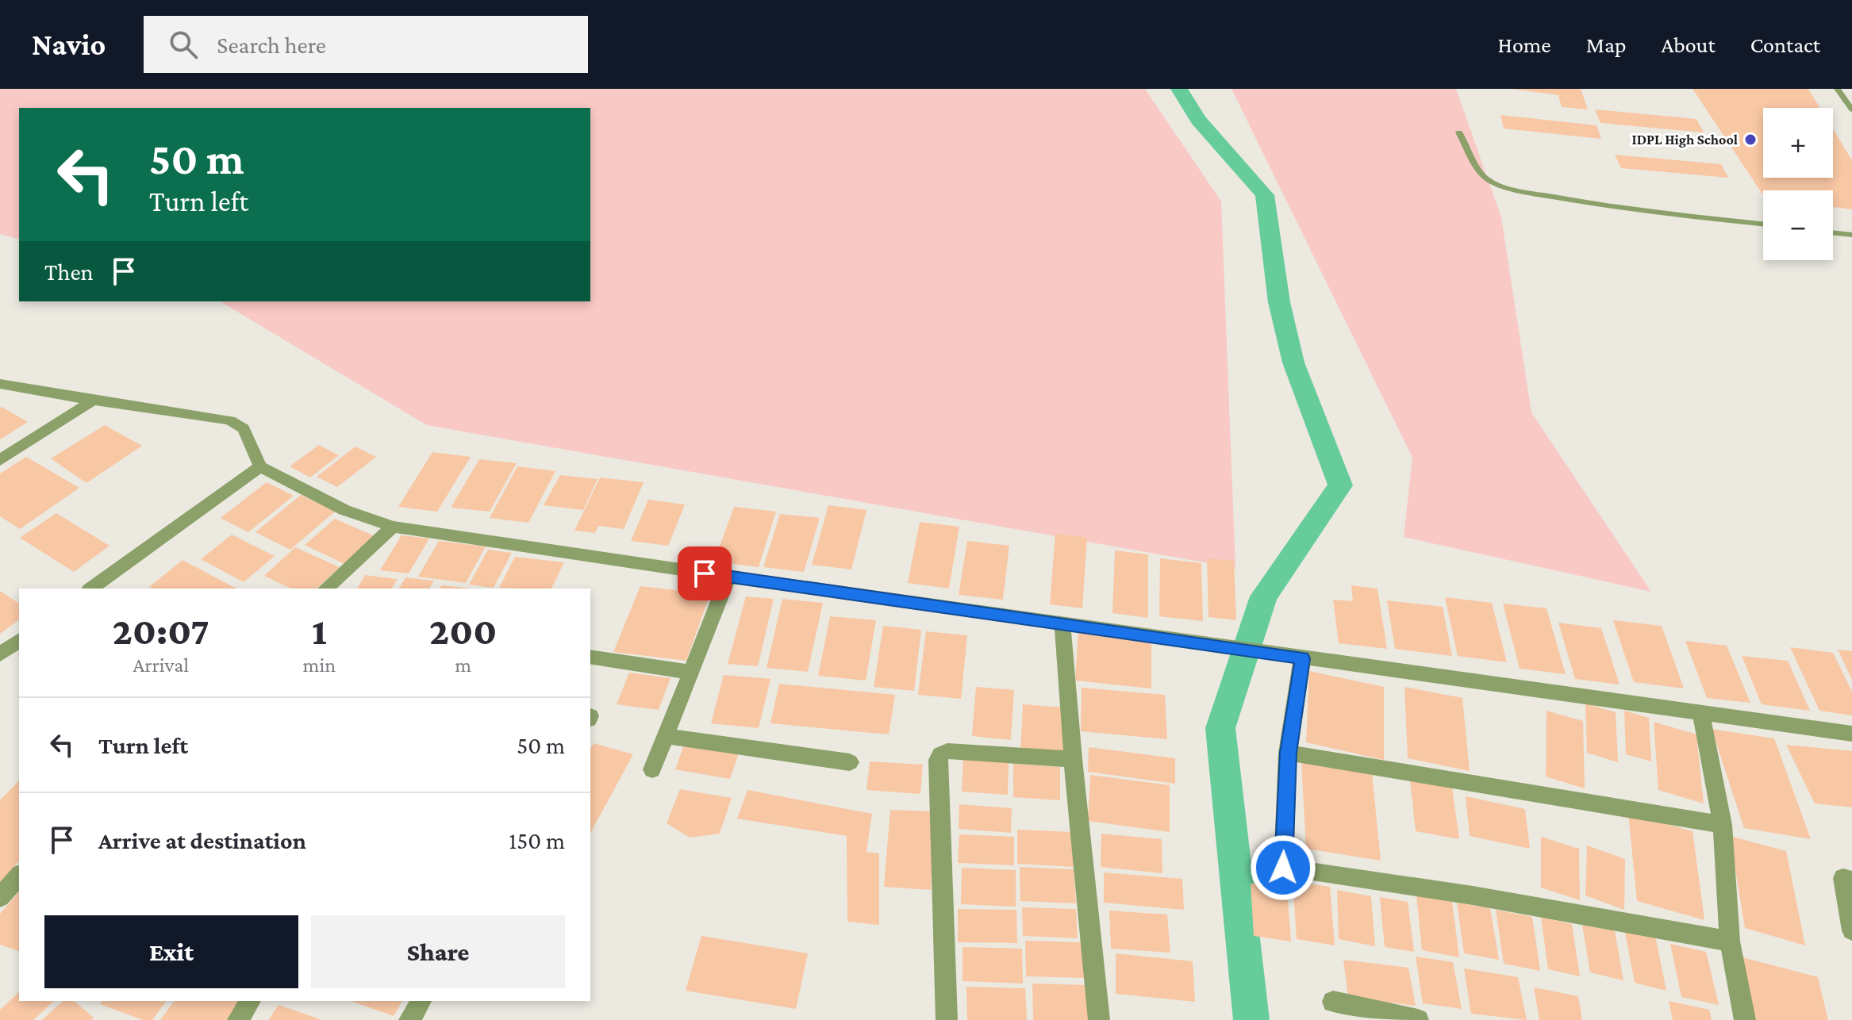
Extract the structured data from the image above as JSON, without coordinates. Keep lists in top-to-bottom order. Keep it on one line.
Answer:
{"places":["IDPL High School"],"page":{"header":"Navio","search":"Search here","nav":["Home","Map","About","Contact"],"map_buttons":["+","−"],"turn":["50 m","Turn left"],"then":"Then","eta":["20:07","Arrival","1","min","200","m"],"list":[{"name":"Turn left","value":"50 m"},{"name":"Arrive at destination","value":"150 m"}],"buttons":["Exit","Share"]}}
